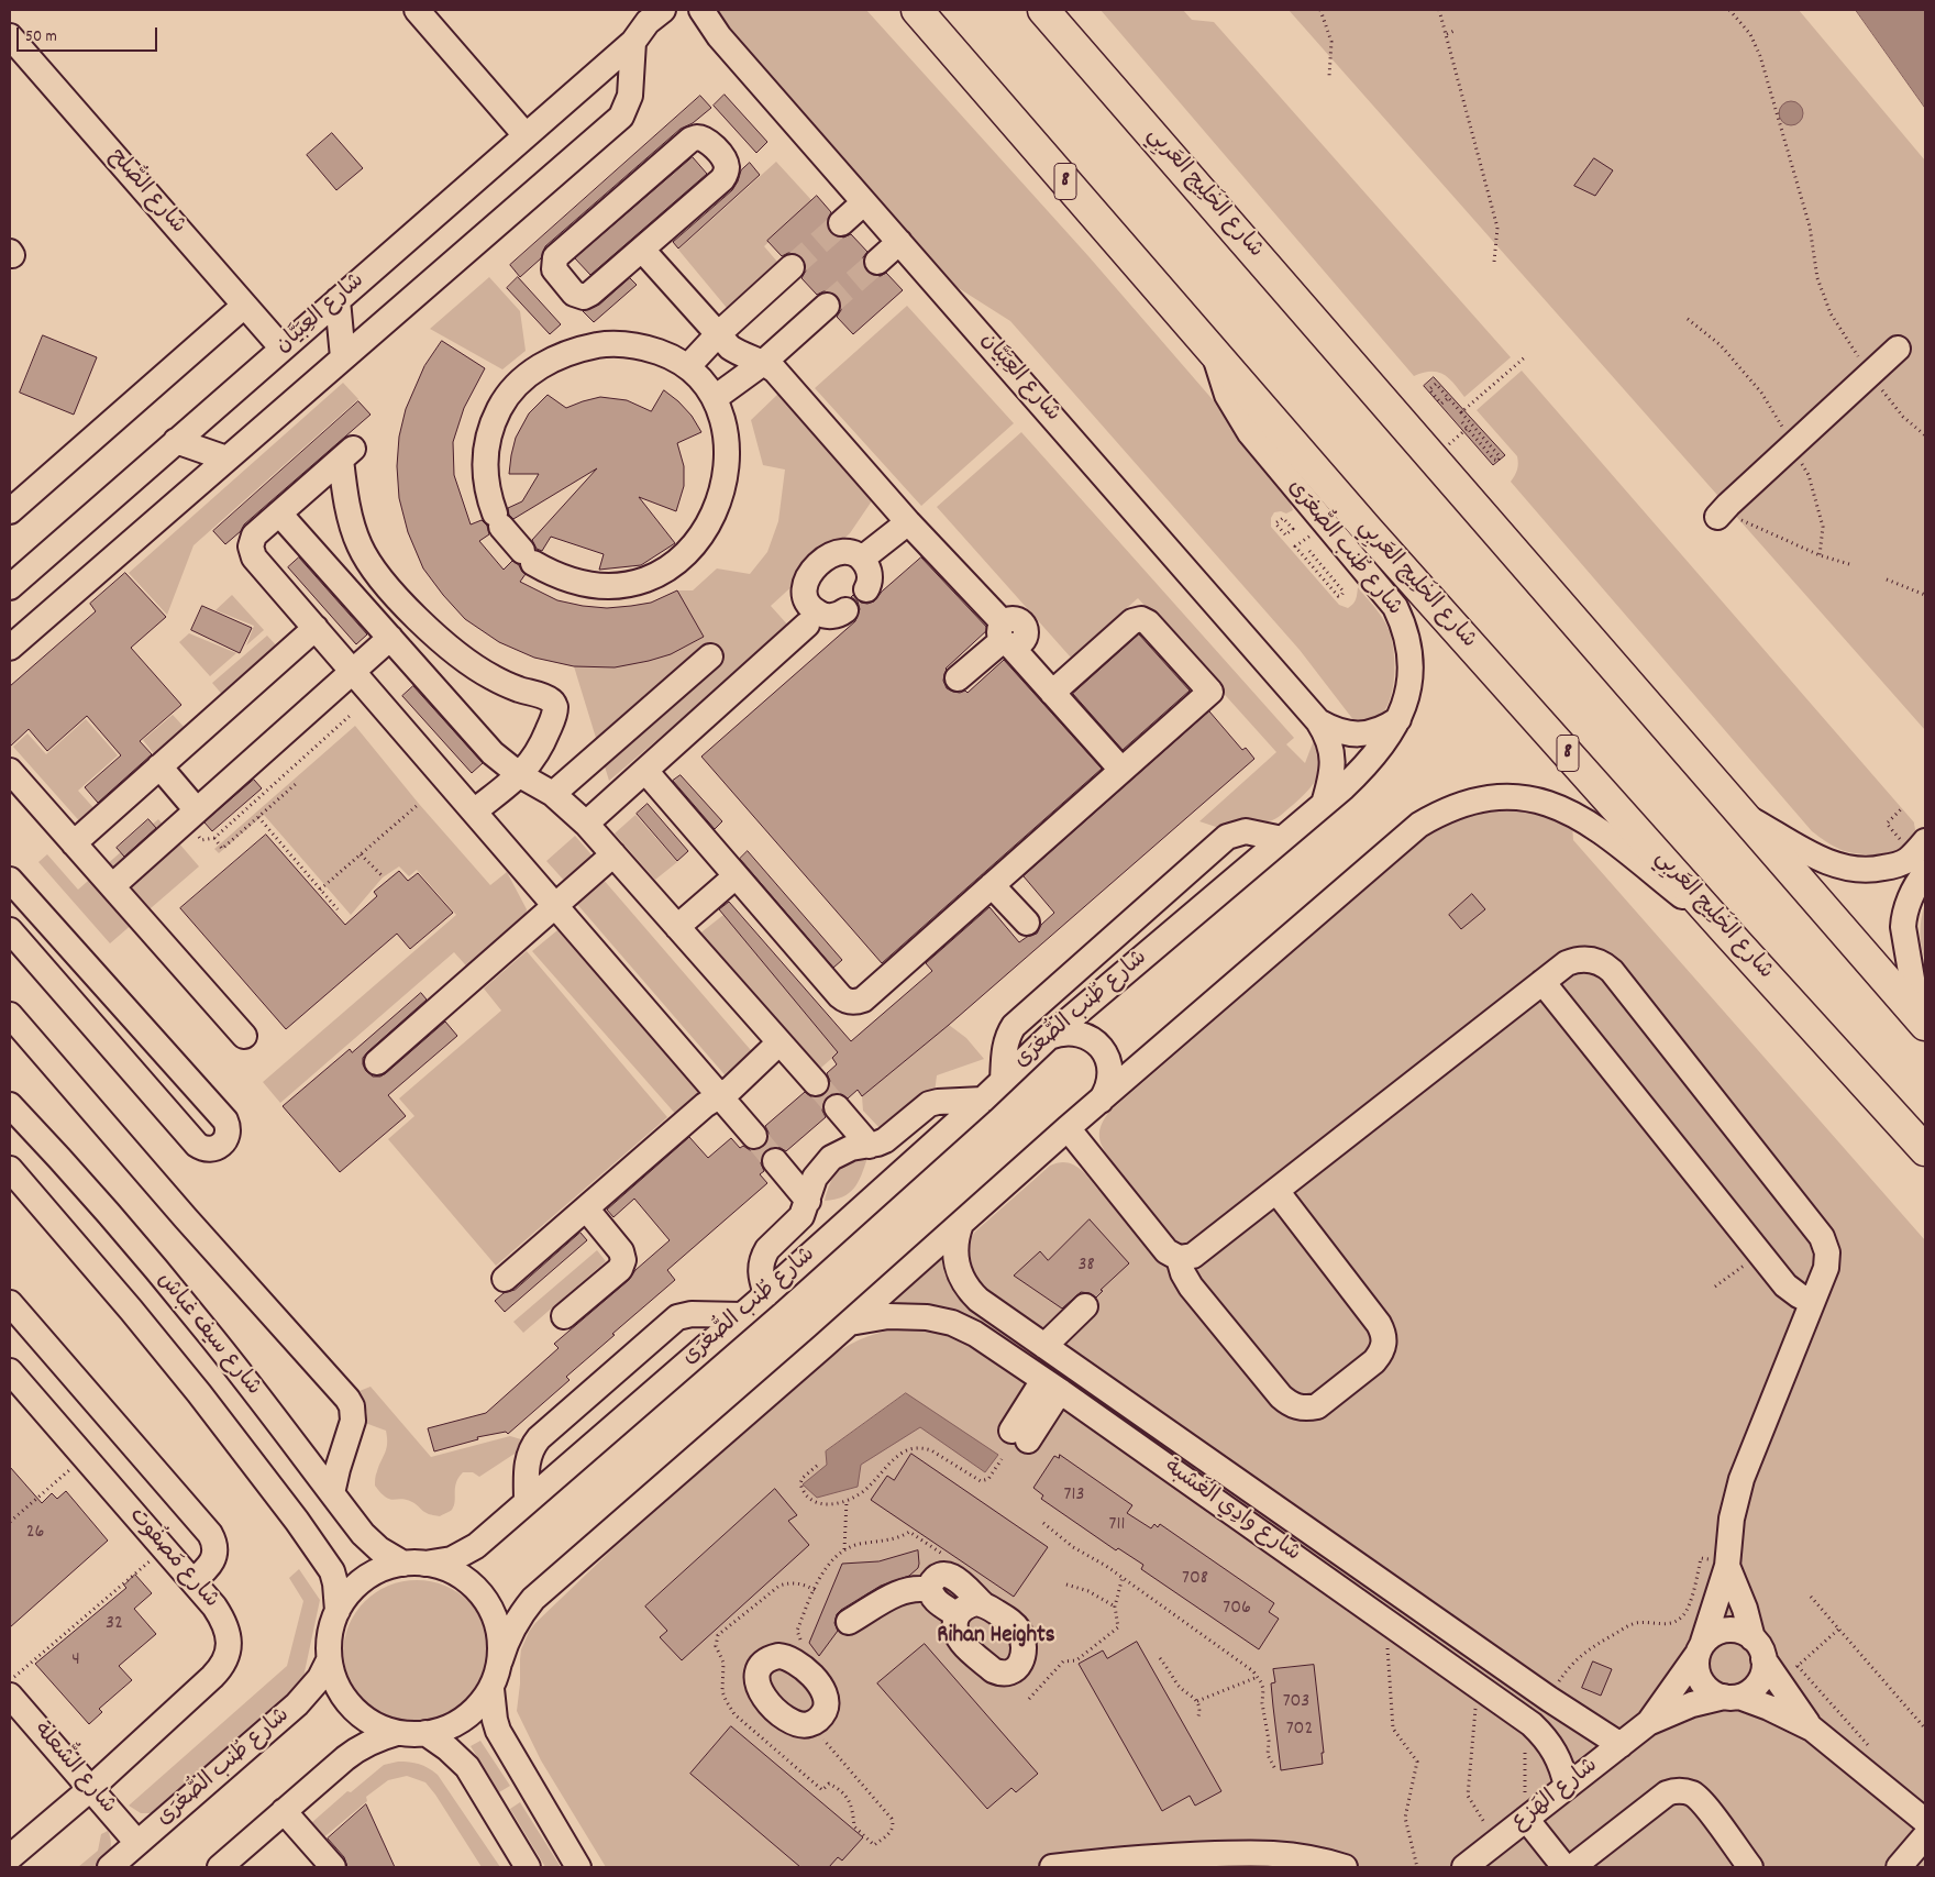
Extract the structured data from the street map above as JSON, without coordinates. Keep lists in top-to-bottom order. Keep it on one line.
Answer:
{"streets":{"highway":["8","شارع الخَلِيج العَربِي"],"street":["شارع الصُّلح","شارع العِبَيَّان","شارع طُنب الصُّغرَى","شارع سيف غباش","شارع وادِي الغَشبة","شارع مَصفُوت","شارع الشُّعلة","شارع الهَزع"]},"crossings":[["شارع الصُّلح","شارع العِبَيَّان"],["شارع الخَلِيج العَربِي","شارع طُنب الصُّغرَى"],["شارع العِبَيَّان","شارع طُنب الصُّغرَى"],["شارع طُنب الصُّغرَى","شارع سيف غباش"],["شارع طُنب الصُّغرَى","شارع الشُّعلة"],["شارع وادِي الغَشبة","شارع الهَزع"],["شارع مَصفُوت","شارع الشُّعلة"]],"districts":["Rihan Heights"],"house_numbers":["38","713","711","26","708","706","32","4","703","702"],"scale_bar":"50 m"}
